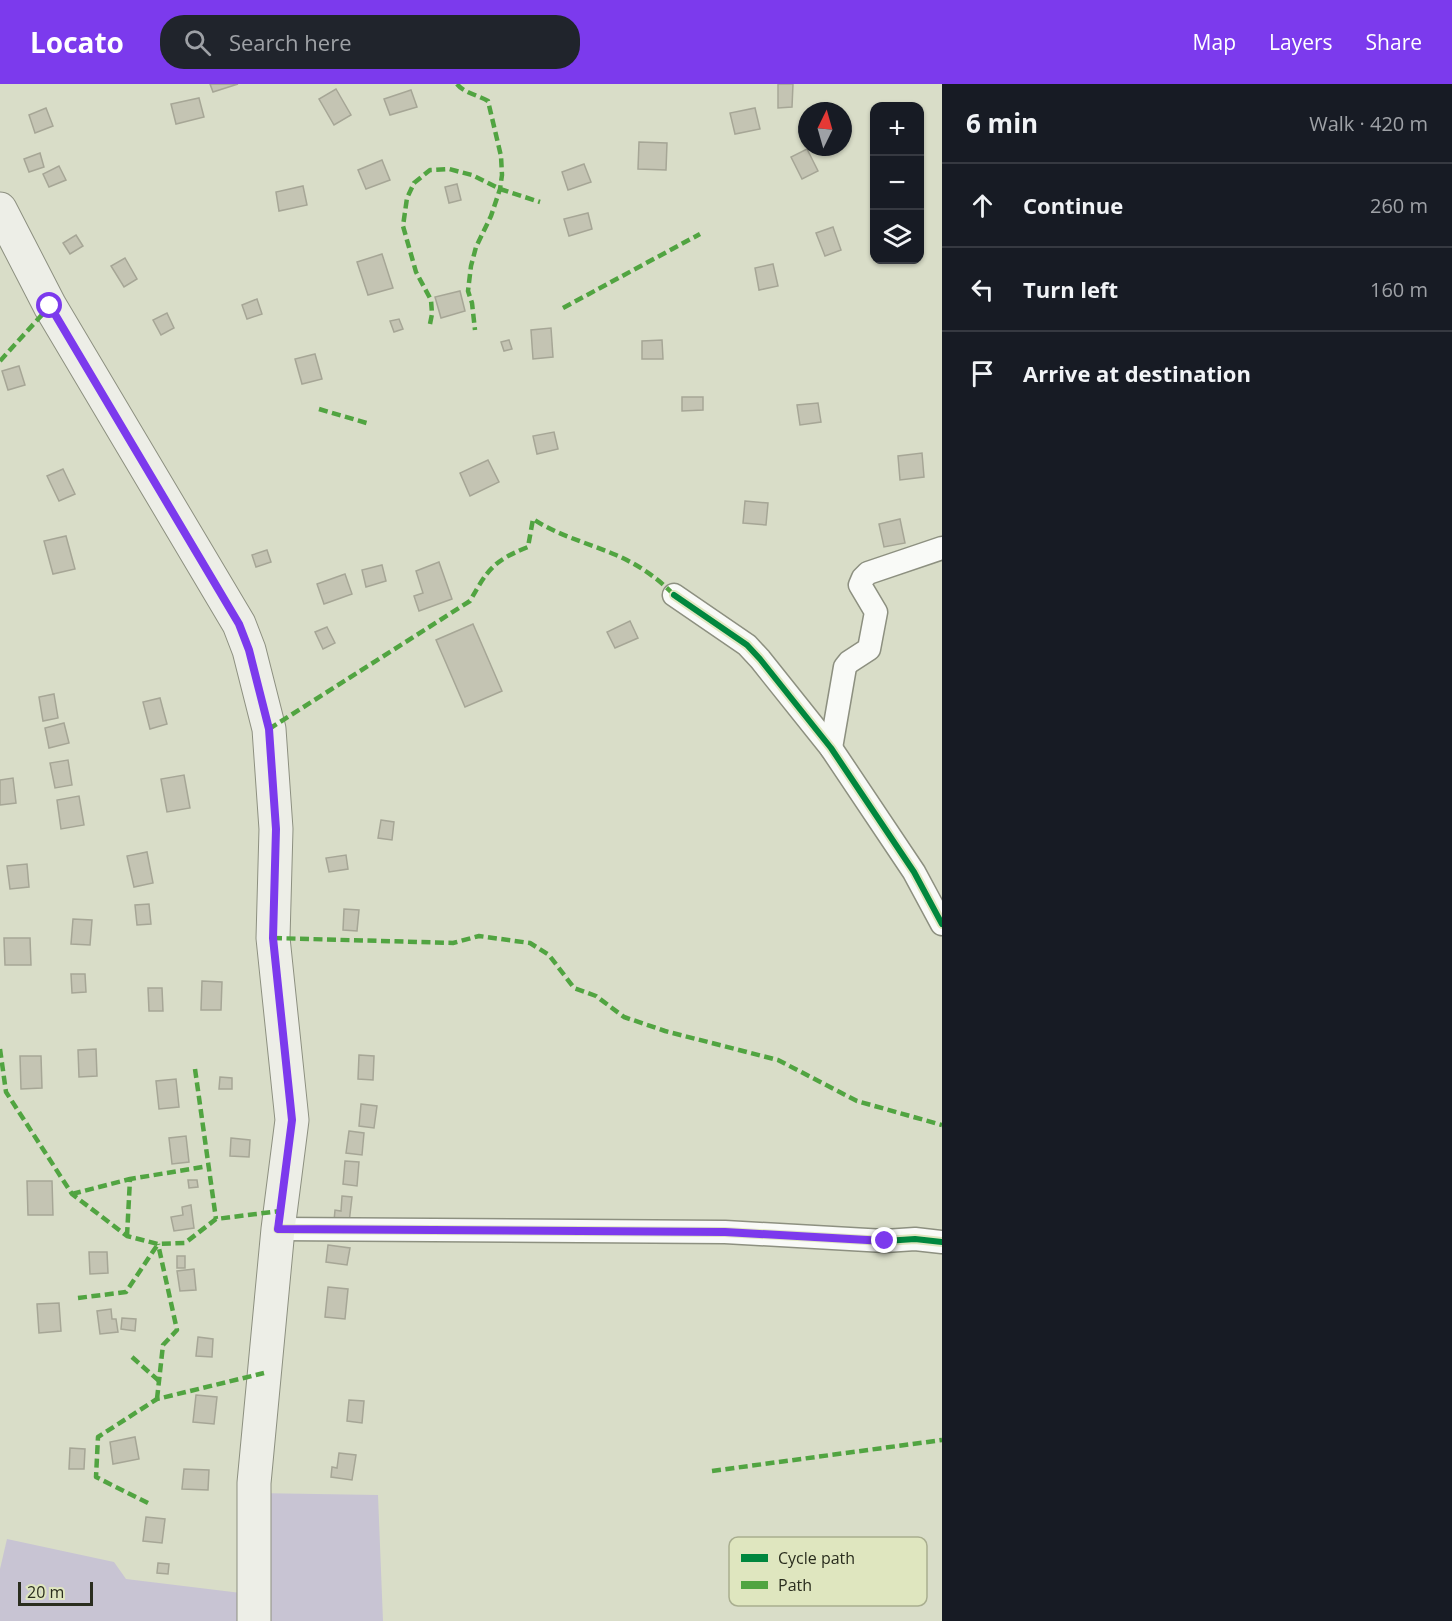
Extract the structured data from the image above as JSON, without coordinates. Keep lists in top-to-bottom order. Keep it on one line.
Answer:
{"legend":["Cycle path","Path"],"scale_bar":"20 m","north":"top","page":{"header":"Locato","search":"Search here","nav":["Map","Layers","Share"],"heading":["6 min","Walk · 420 m"],"map_buttons":["+","−"],"list":[["Continue","260 m"],["Turn left","160 m"],"Arrive at destination"],"scale":"20 m"}}
